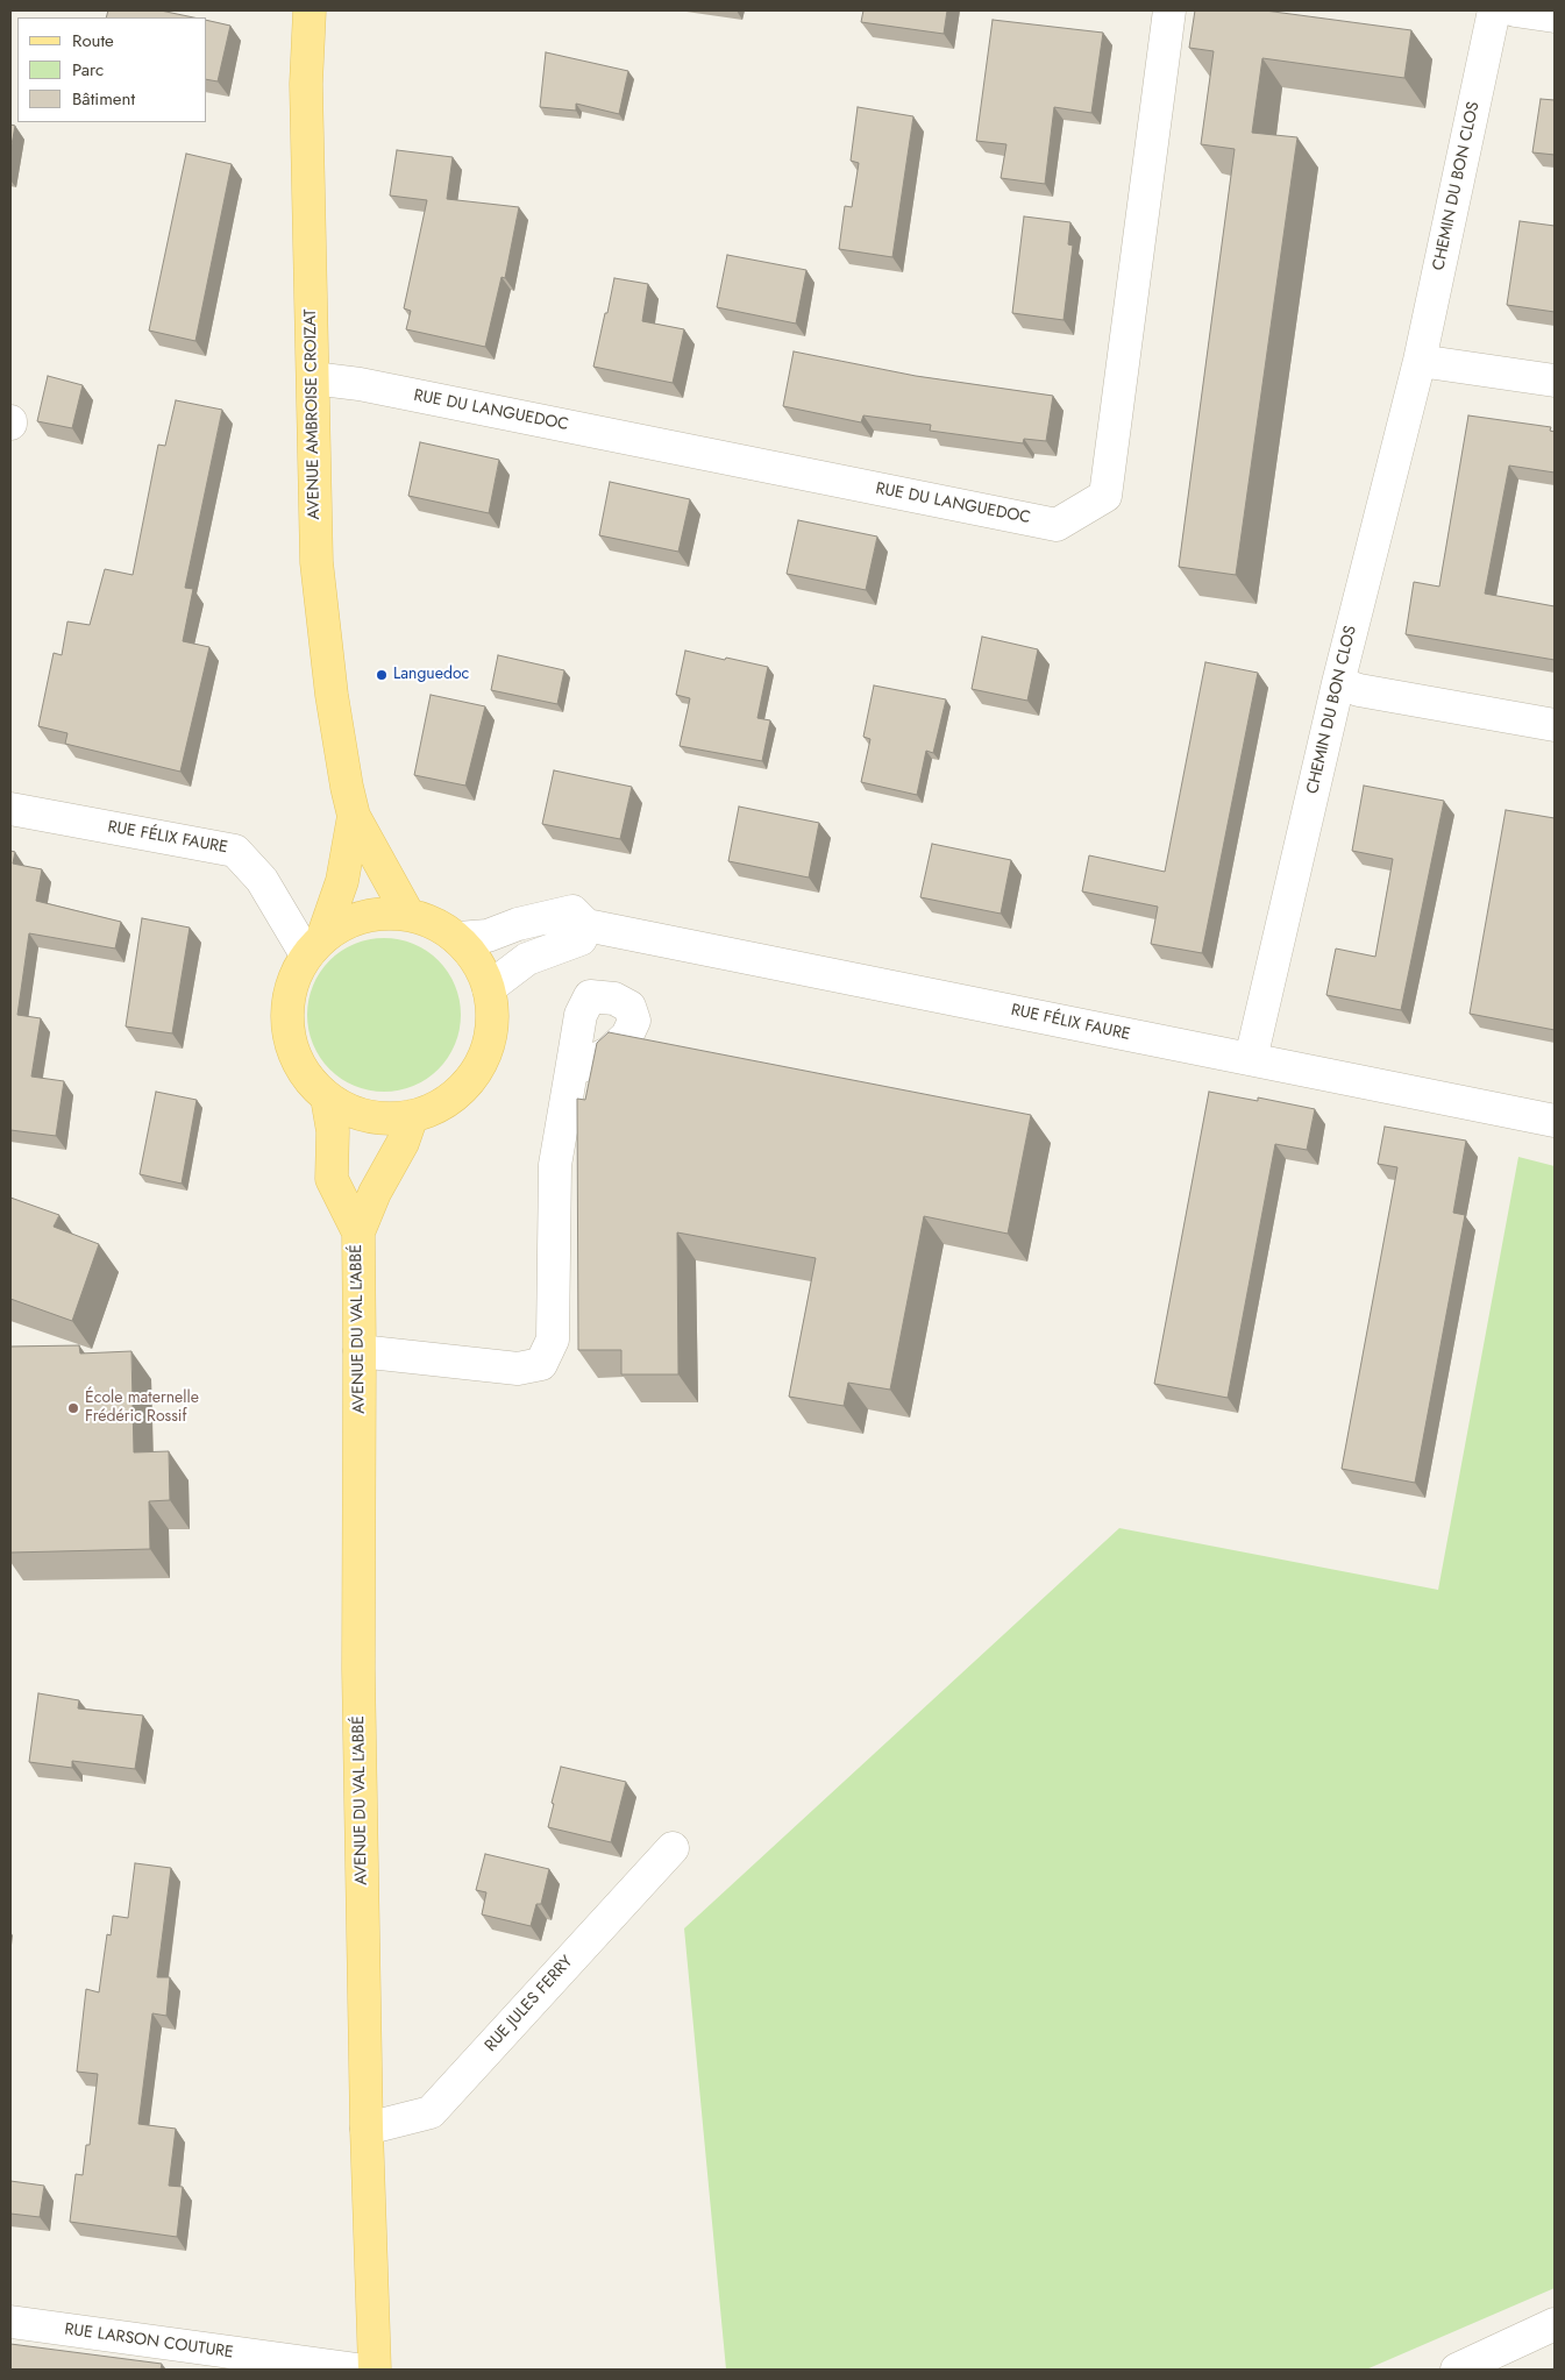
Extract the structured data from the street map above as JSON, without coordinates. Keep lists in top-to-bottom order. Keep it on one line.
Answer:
{"streets":{"main road":["AVENUE AMBROISE CROIZAT","AVENUE DU VAL L'ABBÉ"],"street":["CHEMIN DU BON CLOS","RUE DU LANGUEDOC","RUE FÉLIX FAURE","RUE JULES FERRY","RUE LARSON COUTURE"]},"crossings":[["CHEMIN DU BON CLOS","RUE FÉLIX FAURE"],["RUE DU LANGUEDOC","AVENUE AMBROISE CROIZAT"],["AVENUE AMBROISE CROIZAT","RUE FÉLIX FAURE"],["AVENUE AMBROISE CROIZAT","AVENUE DU VAL L'ABBÉ"],["RUE FÉLIX FAURE","AVENUE DU VAL L'ABBÉ"],["AVENUE DU VAL L'ABBÉ","RUE JULES FERRY"]],"places":["Languedoc","École maternelle Frédéric Rossif"],"legend":["Route","Parc","Bâtiment"]}
